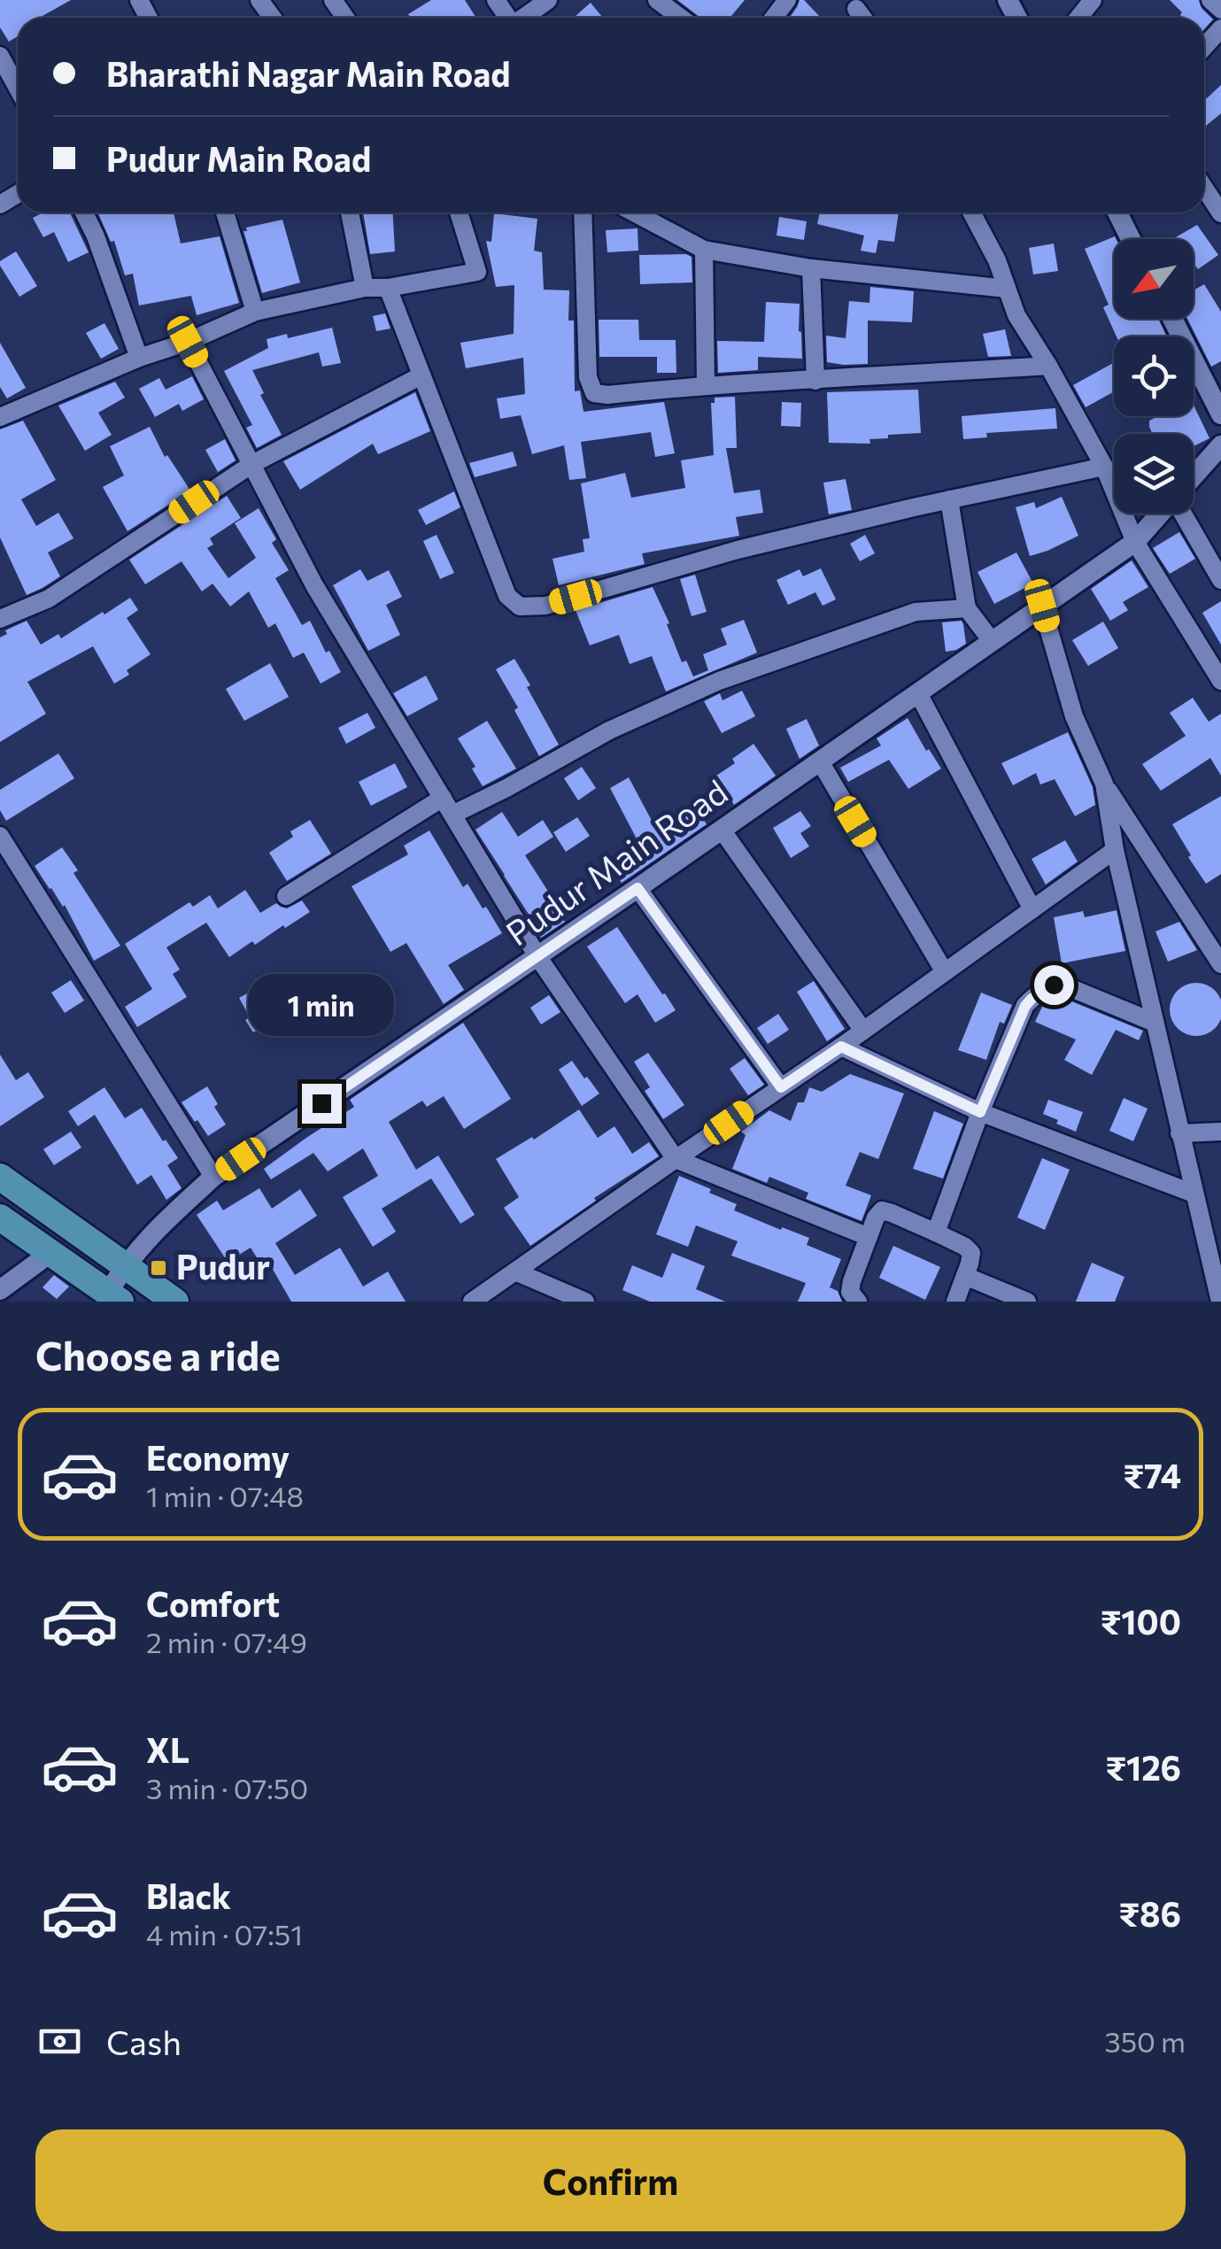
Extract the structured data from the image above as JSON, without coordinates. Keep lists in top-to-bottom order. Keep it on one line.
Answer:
{"streets":{"street":["Pudur Main Road"]},"places":{"transit":["Pudur"]},"north":"bottom left","page":{"banner":["Bharathi Nagar Main Road","Pudur Main Road"],"bubble":"1 min","heading":"Choose a ride","list":[{"name":"Economy","note":"1 min · 07:48","value":"₹74"},{"name":"Comfort","note":"2 min · 07:49","value":"₹100"},{"name":"XL","note":"3 min · 07:50","value":"₹126"},{"name":"Black","note":"4 min · 07:51","value":"₹86"}],"pay":["Cash","350 m"],"buttons":"Confirm"}}
